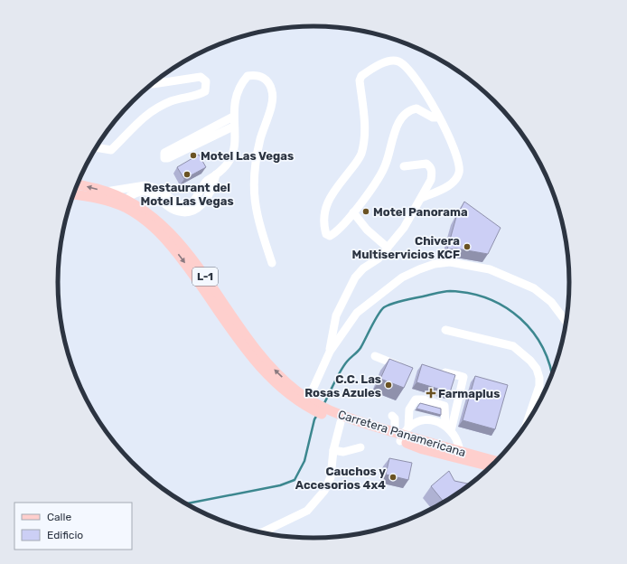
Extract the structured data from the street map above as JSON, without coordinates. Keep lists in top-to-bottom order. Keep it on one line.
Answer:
{"streets":{"main road":["L-1","Carretera Panamericana"]},"places":{"other":["Motel Las Vegas","Restaurant del Motel Las Vegas","Motel Panorama","Chivera Multiservicios KCF","C.C. Las Rosas Azules","Cauchos y Accesorios 4x4"],"health":["Farmaplus"]},"legend":["Calle","Edificio"]}
